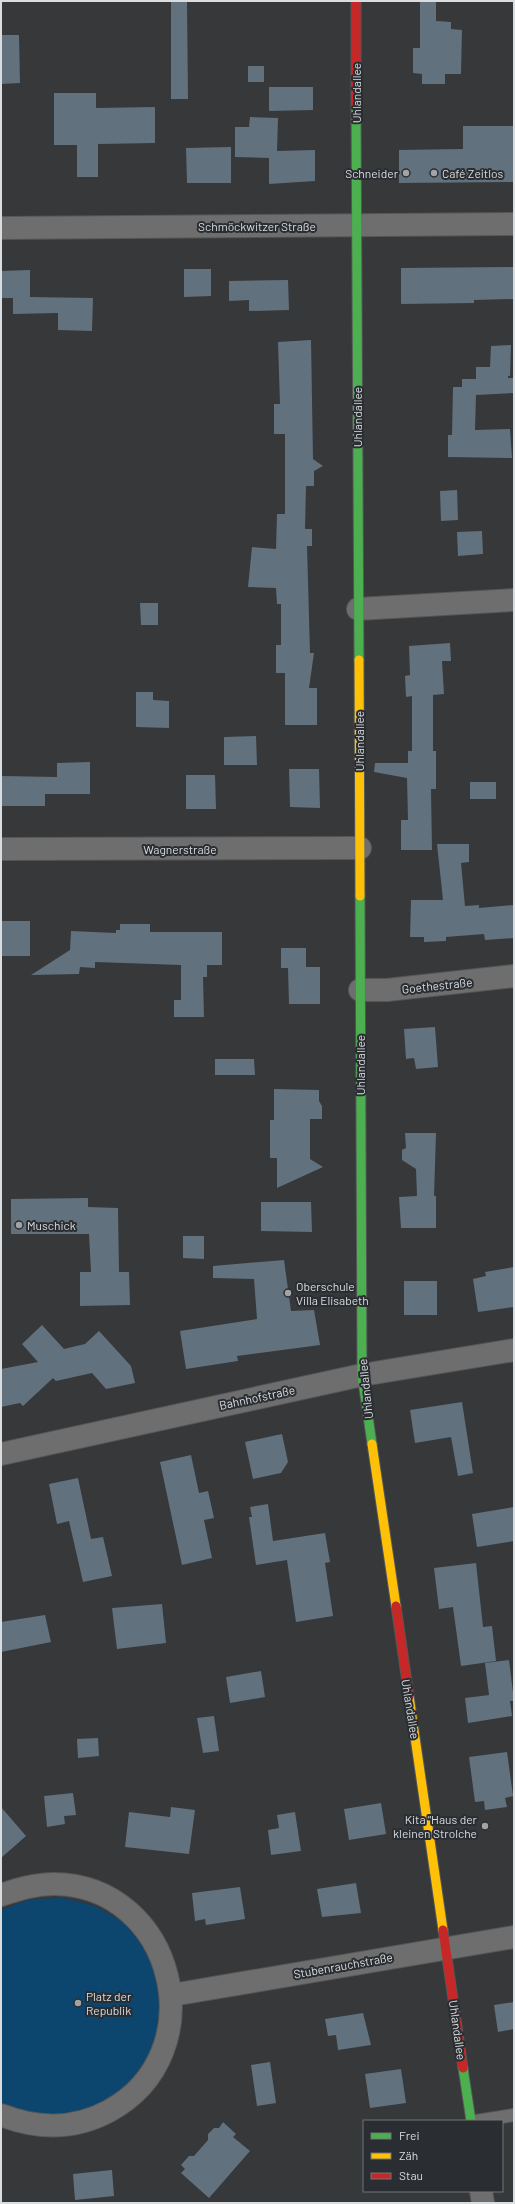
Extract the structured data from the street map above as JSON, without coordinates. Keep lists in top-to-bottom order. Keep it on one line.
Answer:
{"streets":{"street":["Uhlandallee","Schmöckwitzer Straße","Wagnerstraße","Goethestraße","Bahnhofstraße","Stubenrauchstraße"]},"crossings":[["Uhlandallee","Schmöckwitzer Straße"],["Uhlandallee","Wagnerstraße"],["Uhlandallee","Goethestraße"],["Uhlandallee","Bahnhofstraße"],["Uhlandallee","Stubenrauchstraße"]],"places":["Schneider","Café Zeitlos","Muschick","Oberschule Villa Elisabeth","Kita \"Haus der kleinen Strolche","Platz der Republik"],"legend":["Frei","Zäh","Stau"]}
